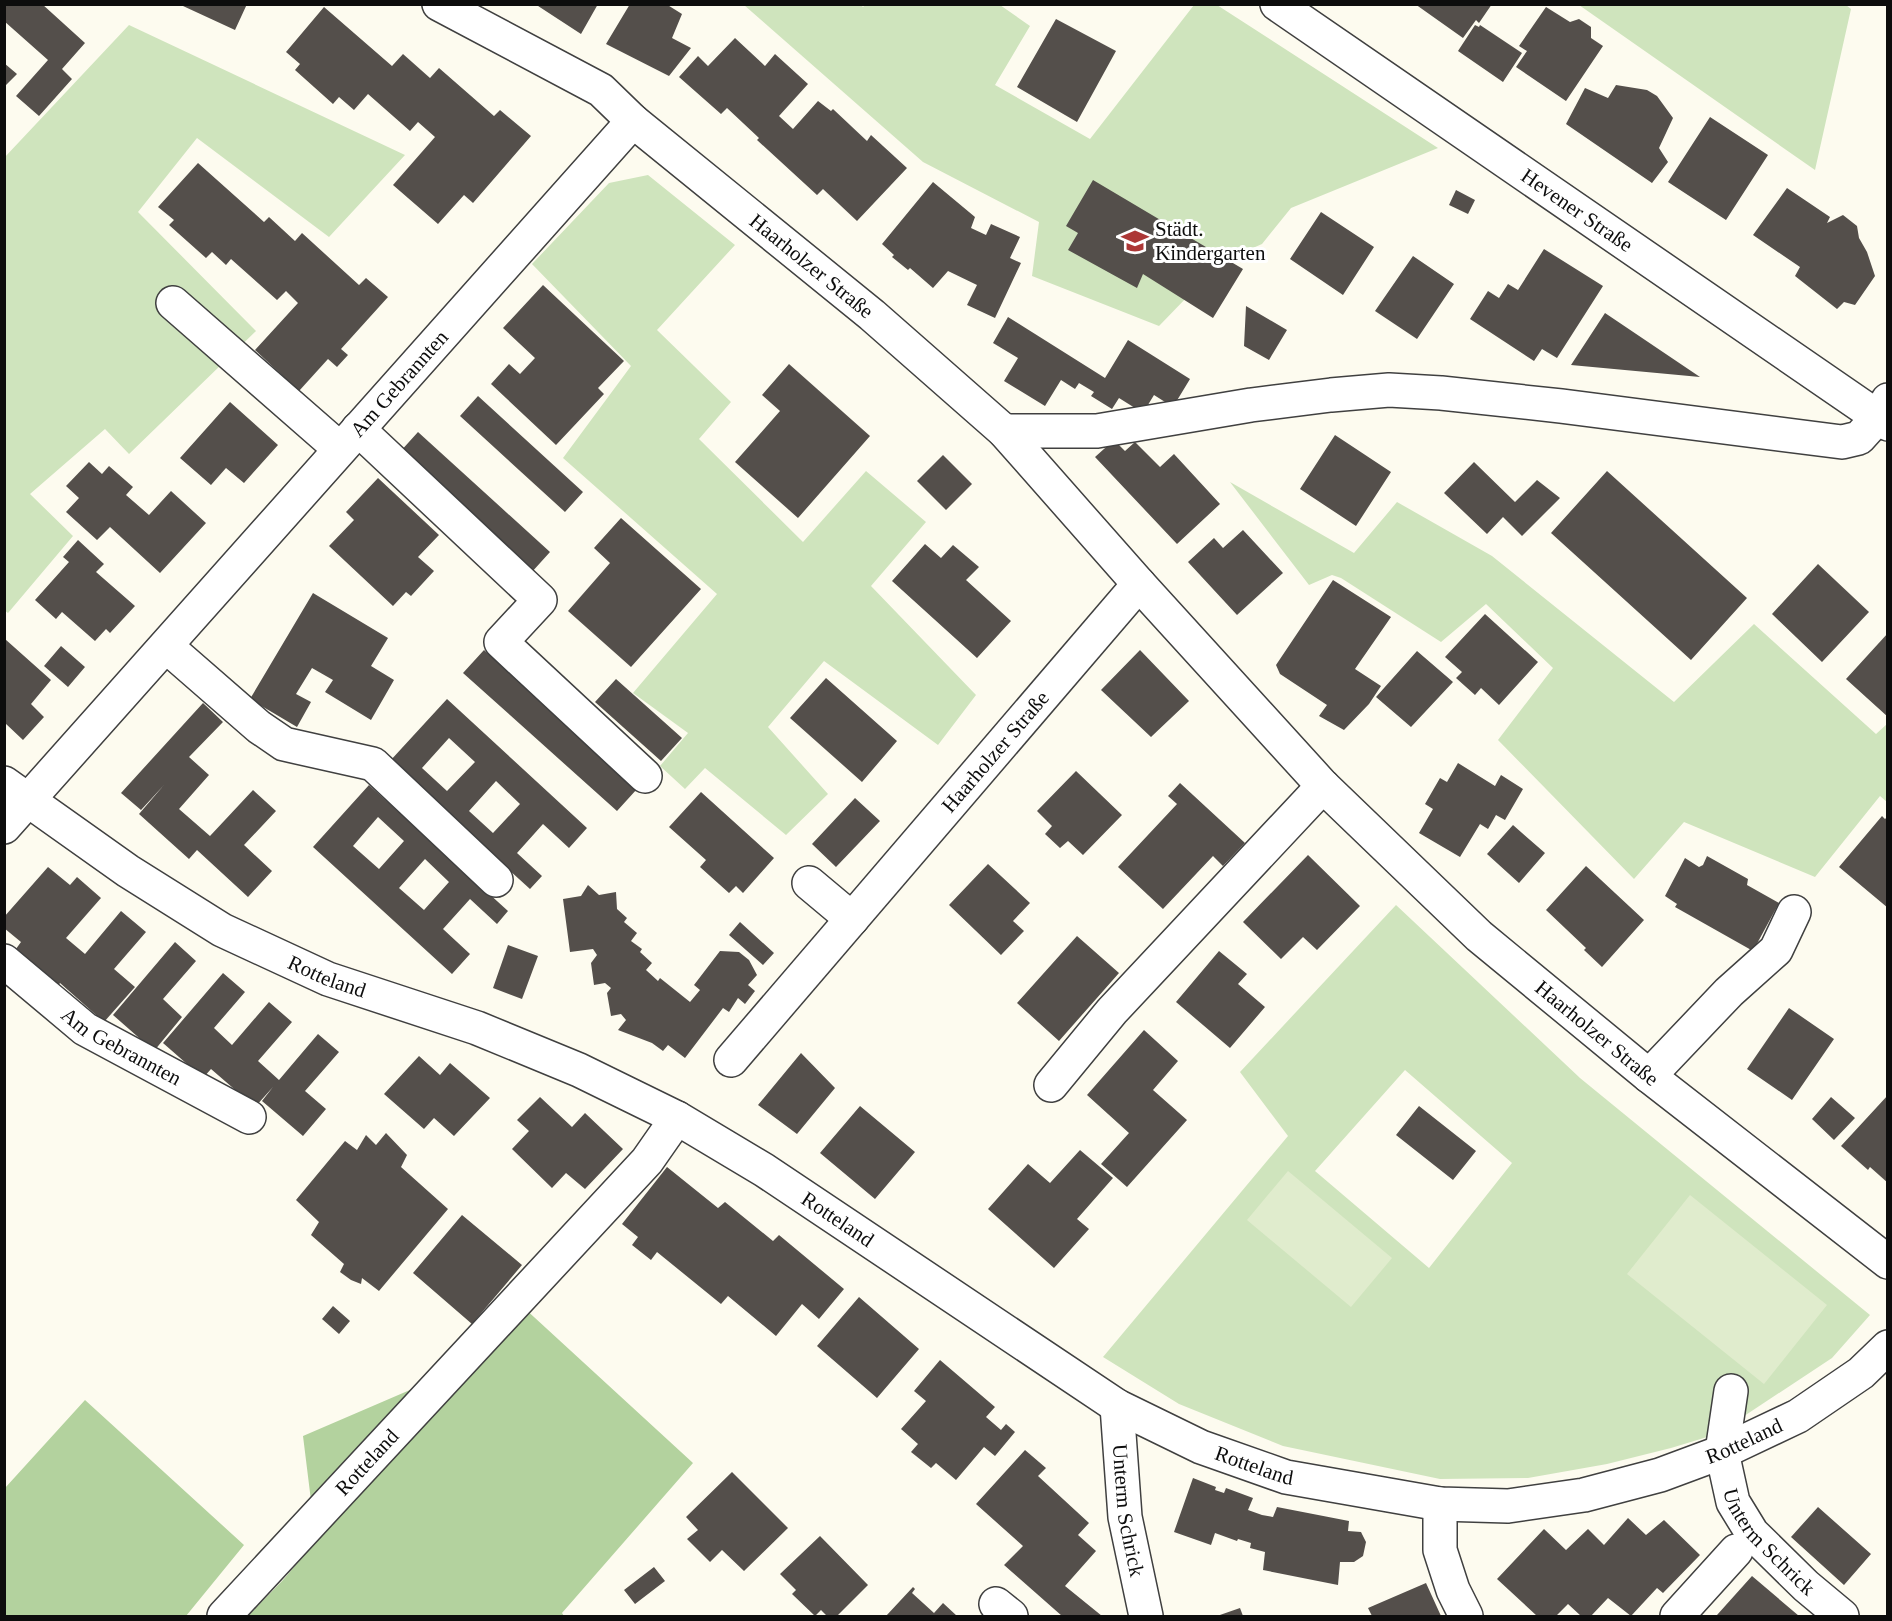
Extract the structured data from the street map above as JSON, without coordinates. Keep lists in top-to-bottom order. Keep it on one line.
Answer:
{"streets":{"street":["Hevener Straße","Haarholzer Straße","Am Gebrannten","Rotteland","Unterm Schrick"]},"crossings":[["Hevener Straße","Haarholzer Straße"],["Haarholzer Straße","Am Gebrannten"],["Am Gebrannten","Rotteland"],["Rotteland","Unterm Schrick"]],"places":{"school or university":["Städt. Kindergarten"]}}
